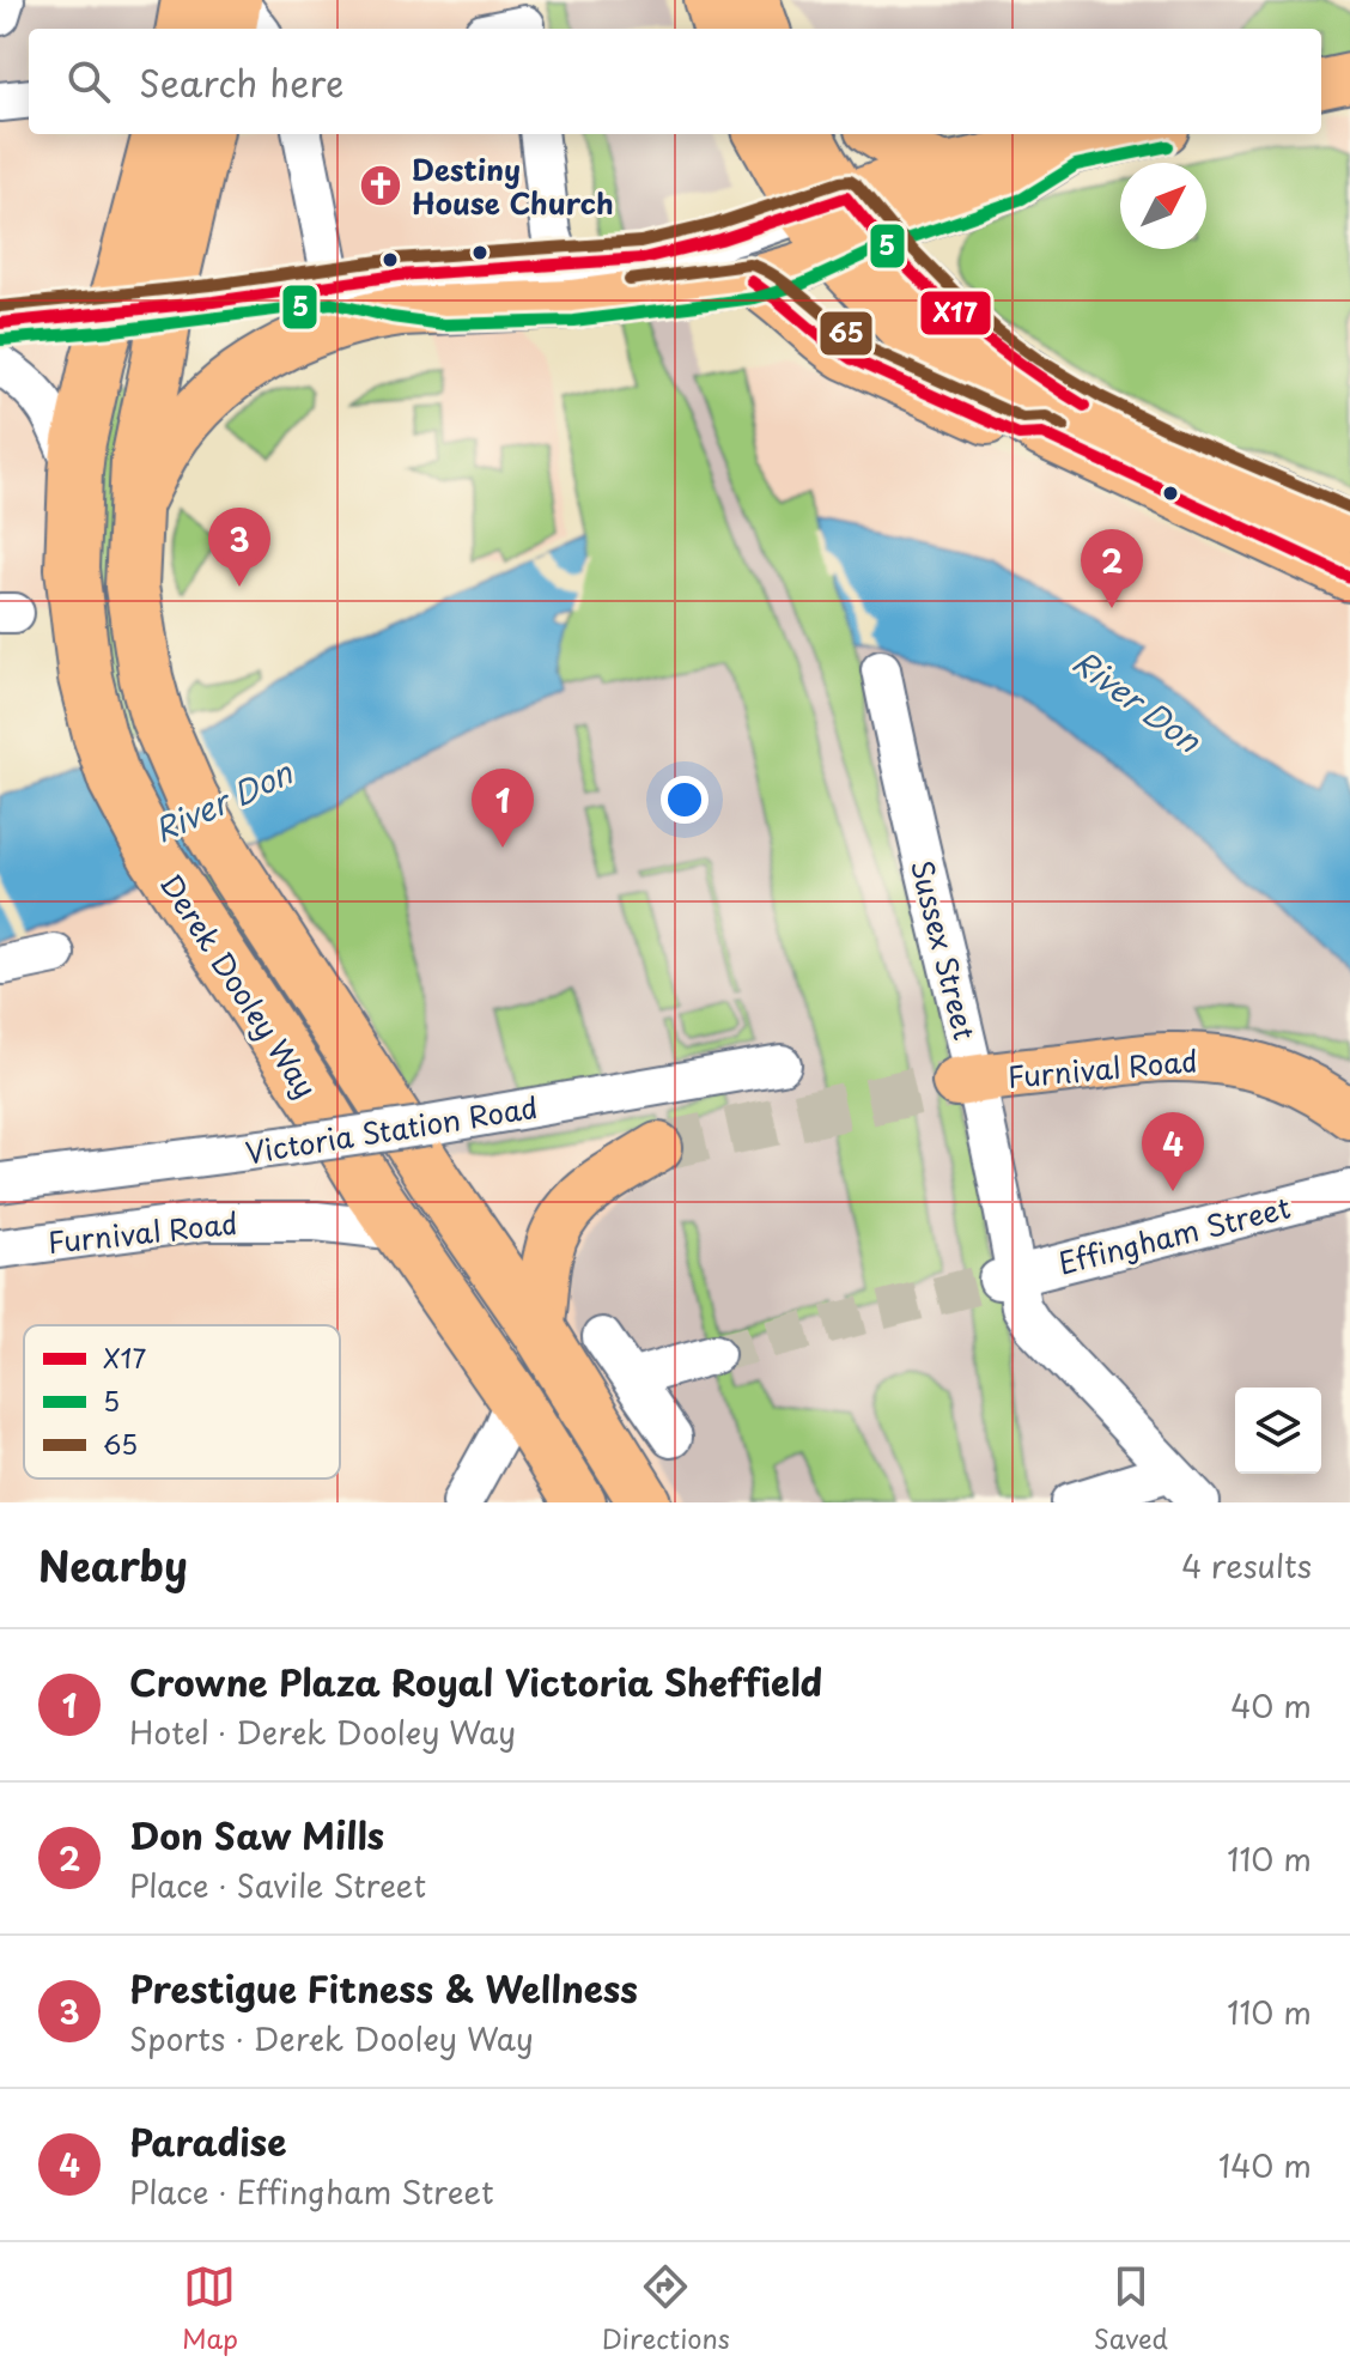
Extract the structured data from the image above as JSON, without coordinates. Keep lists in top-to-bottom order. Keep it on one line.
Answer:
{"streets":{"highway":["Derek Dooley Way"],"main road":["Furnival Road"],"street":["Sussex Street","Victoria Station Road","Effingham Street"]},"crossings":[["Sussex Street","Furnival Road"],["Sussex Street","Effingham Street"],["Derek Dooley Way","Furnival Road"]],"water":["River Don"],"places":{"church":["Destiny House Church"]},"lines":["transit line 5","transit line 65","transit line X17"],"legend":["X17","5","65"],"north":"top right","page":{"search":"Search here","pins":["3","2","1","4"],"heading":["Nearby","4 results"],"list":[{"mark":"1","name":"Crowne Plaza Royal Victoria Sheffield","note":"Hotel · Derek Dooley Way","value":"40 m"},{"mark":"2","name":"Don Saw Mills","note":"Place · Savile Street","value":"110 m"},{"mark":"3","name":"Prestigue Fitness & Wellness","note":"Sports · Derek Dooley Way","value":"110 m"},{"mark":"4","name":"Paradise","note":"Place · Effingham Street","value":"140 m"}],"nav":["Map","Directions","Saved"]}}
